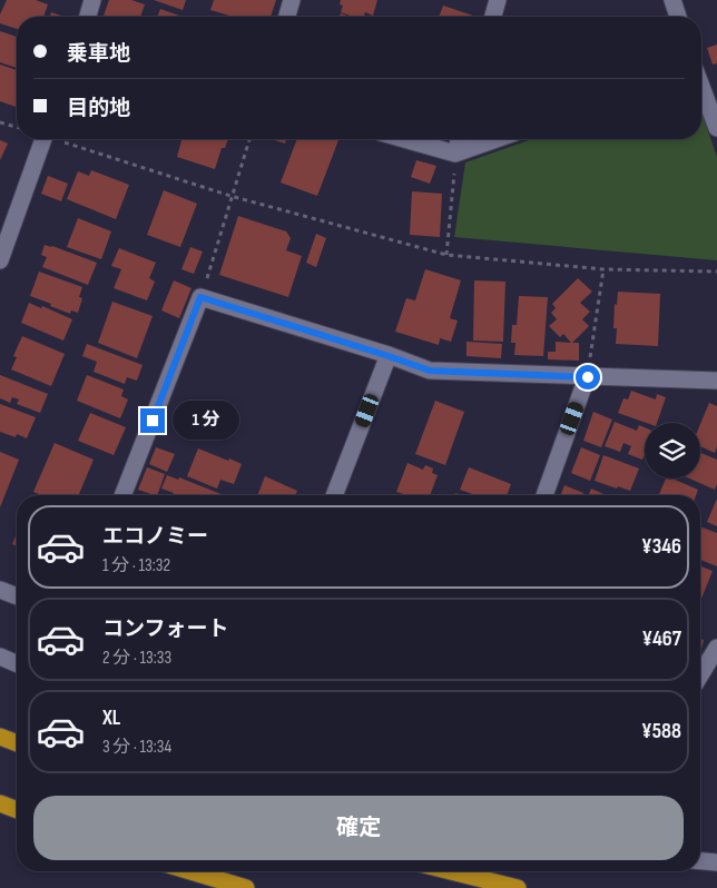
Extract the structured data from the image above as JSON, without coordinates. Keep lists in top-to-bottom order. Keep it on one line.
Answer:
{"page":{"banner":["乗車地","目的地"],"bubble":"1 分","list":[{"name":"エコノミー","note":"1 分 · 13:32","value":"¥346"},{"name":"コンフォート","note":"2 分 · 13:33","value":"¥467"},{"name":"XL","note":"3 分 · 13:34","value":"¥588"}],"buttons":"確定"}}
